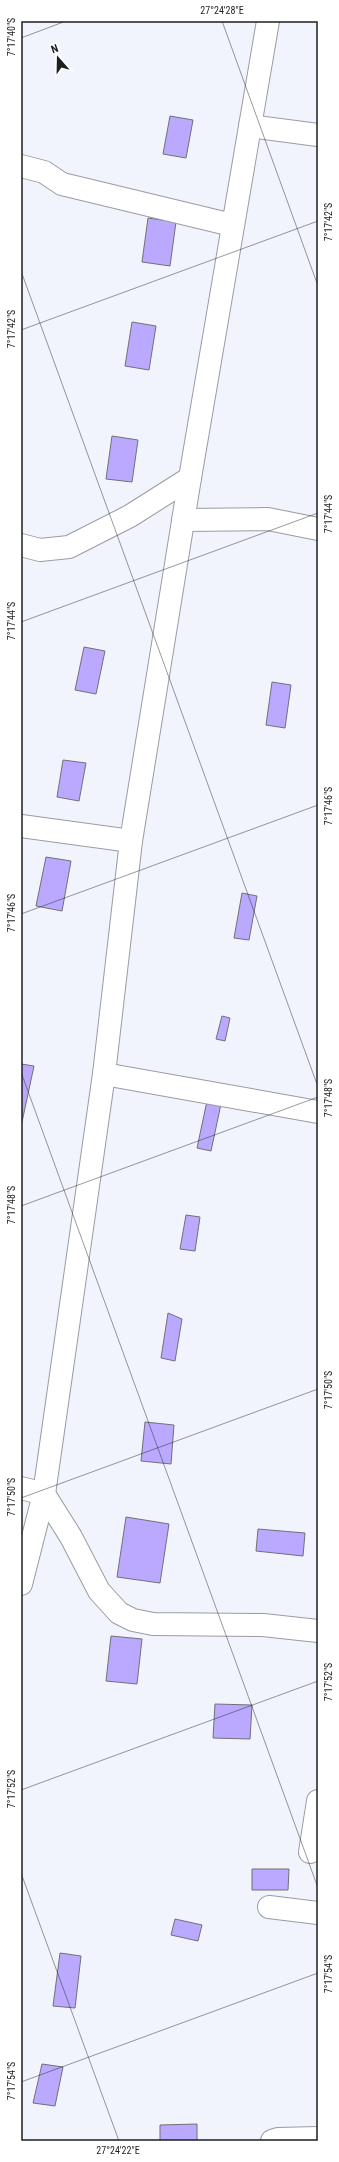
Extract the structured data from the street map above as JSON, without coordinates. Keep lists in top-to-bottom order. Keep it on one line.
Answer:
{"north":"top","coordinates":["27°24'28\"E","7°17'40\"S","7°17'42\"S","7°17'44\"S","7°17'46\"S","7°17'48\"S","7°17'50\"S","7°17'52\"S","7°17'54\"S","27°24'22\"E"]}
